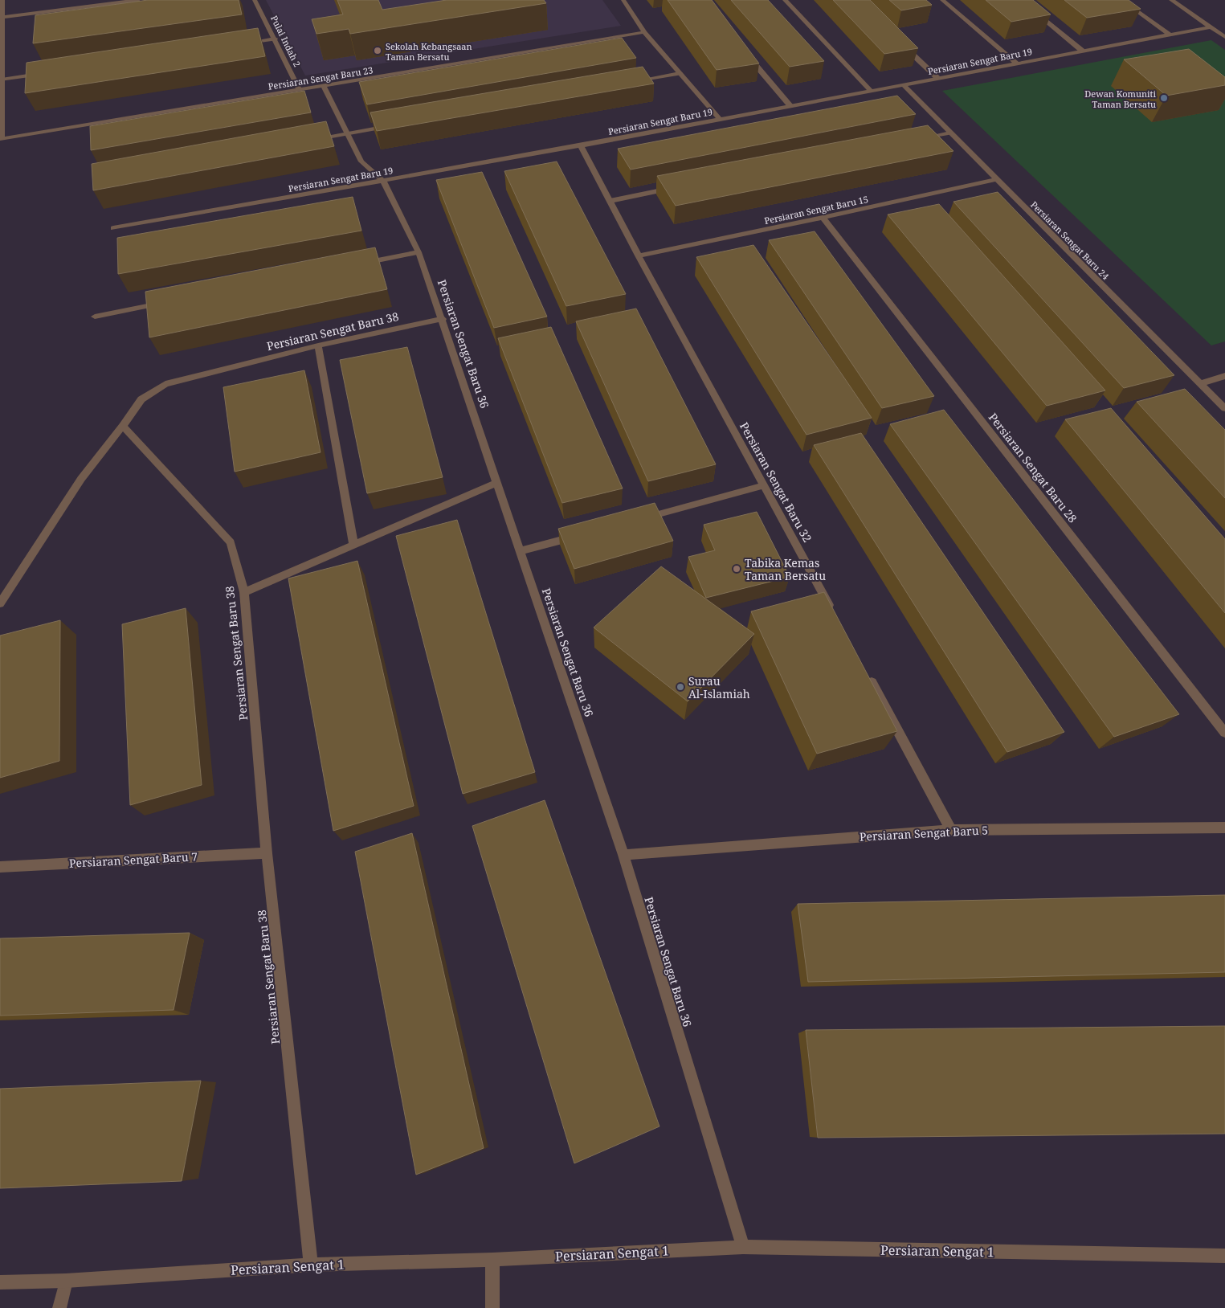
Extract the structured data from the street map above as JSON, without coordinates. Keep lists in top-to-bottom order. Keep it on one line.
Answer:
{"streets":{"street":["Pulai Indah 2","Persiaran Sengat Baru 19","Persiaran Sengat Baru 23","Persiaran Sengat Baru 15","Persiaran Sengat Baru 24","Persiaran Sengat Baru 38","Persiaran Sengat Baru 36","Persiaran Sengat Baru 28","Persiaran Sengat Baru 32","Persiaran Sengat Baru 5","Persiaran Sengat Baru 7","Persiaran Sengat 1"]},"crossings":[["Pulai Indah 2","Persiaran Sengat Baru 23"],["Persiaran Sengat Baru 19","Persiaran Sengat Baru 24"],["Persiaran Sengat Baru 19","Persiaran Sengat Baru 36"],["Persiaran Sengat Baru 19","Persiaran Sengat Baru 32"],["Persiaran Sengat Baru 23","Persiaran Sengat Baru 36"],["Persiaran Sengat Baru 15","Persiaran Sengat Baru 24"],["Persiaran Sengat Baru 15","Persiaran Sengat Baru 28"],["Persiaran Sengat Baru 15","Persiaran Sengat Baru 32"],["Persiaran Sengat Baru 38","Persiaran Sengat Baru 36"],["Persiaran Sengat Baru 38","Persiaran Sengat Baru 7"],["Persiaran Sengat Baru 38","Persiaran Sengat 1"],["Persiaran Sengat Baru 36","Persiaran Sengat Baru 5"],["Persiaran Sengat Baru 36","Persiaran Sengat 1"]],"places":["Sekolah Kebangsaan Taman Bersatu","Dewan Komuniti Taman Bersatu","Tabika Kemas Taman Bersatu","Surau Al-Islamiah"]}
